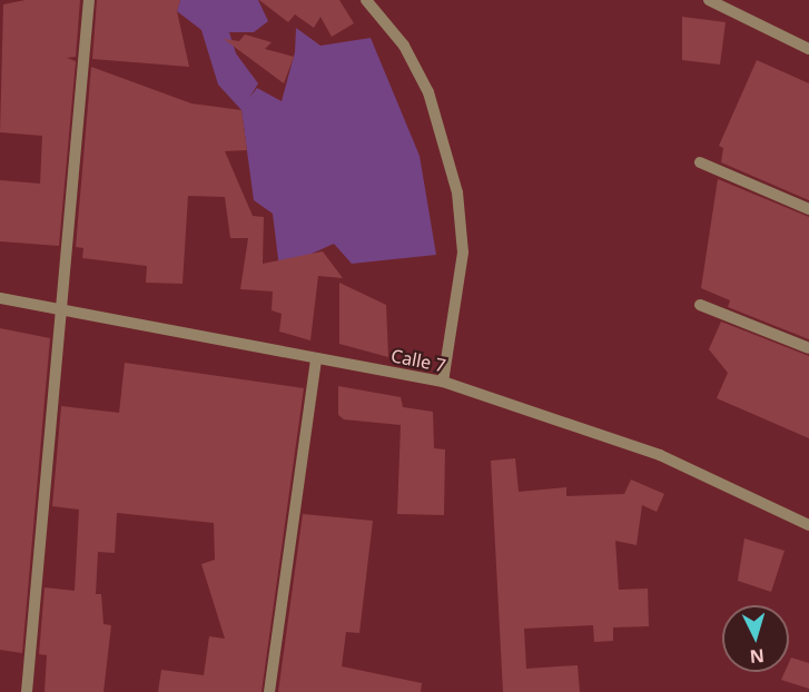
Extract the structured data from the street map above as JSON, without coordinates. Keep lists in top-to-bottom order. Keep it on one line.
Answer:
{"streets":{"street":["Calle 7"]},"north":"bottom"}
